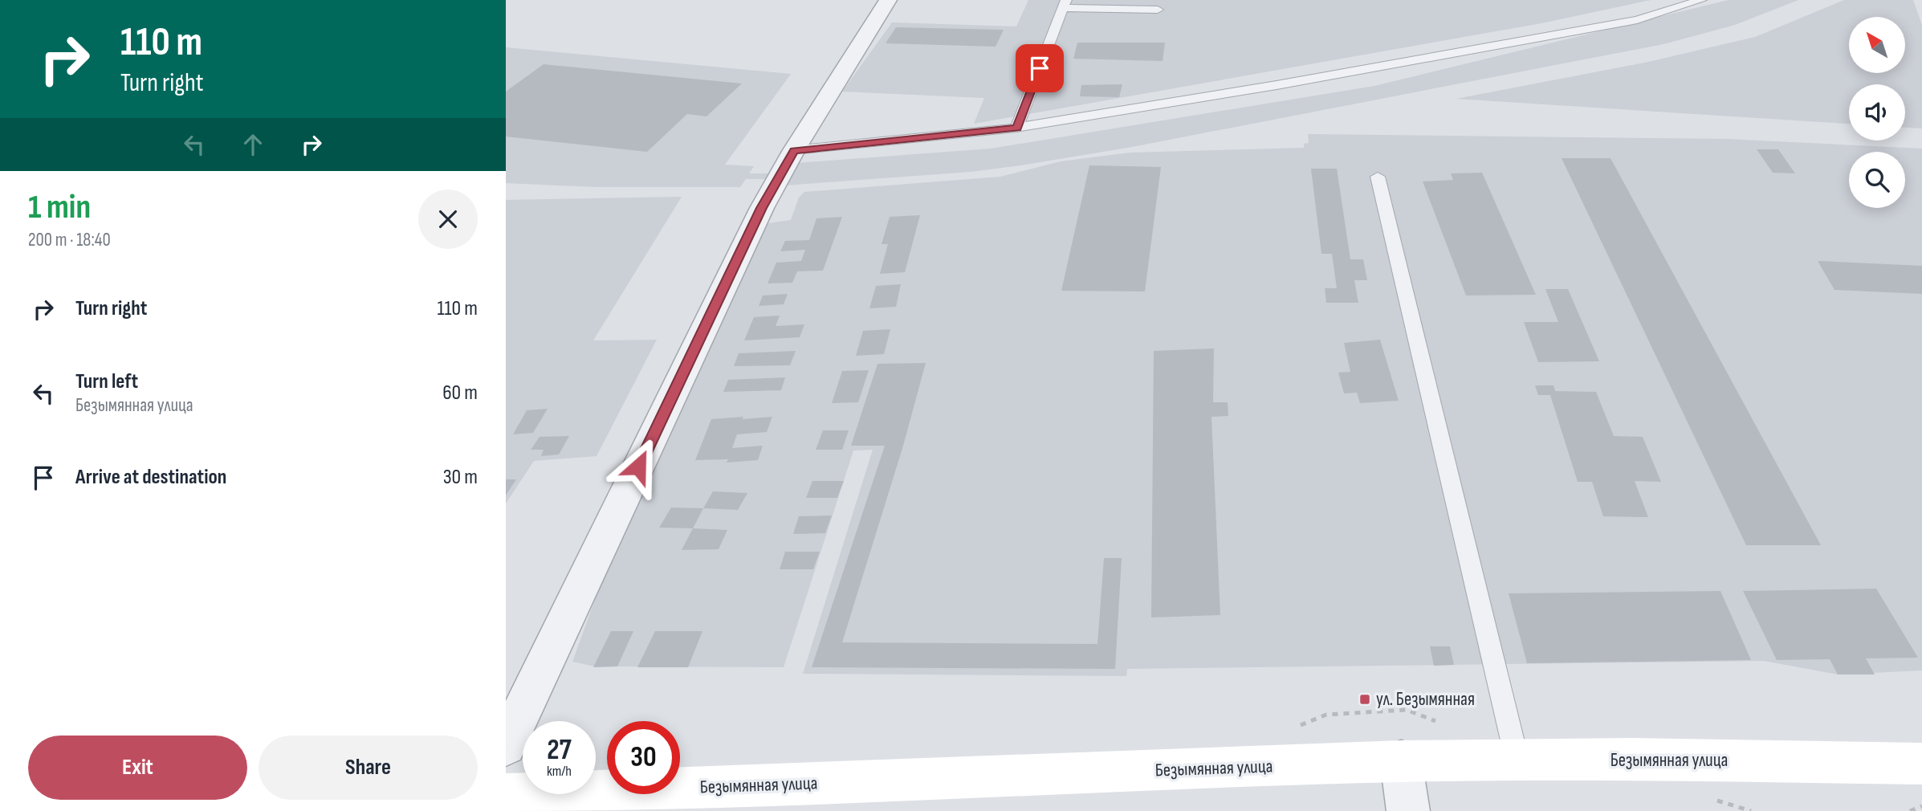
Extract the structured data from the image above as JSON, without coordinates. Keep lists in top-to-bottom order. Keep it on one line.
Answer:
{"streets":{"main road":["Безымянная улица"]},"places":{"transit":["ул. Безымянная"]},"north":"top left","page":{"turn":["110 m","Turn right"],"heading":["1 min","200 m · 18:40"],"list":[{"name":"Turn right","value":"110 m"},{"name":"Turn left","note":"Безымянная улица","value":"60 m"},{"name":"Arrive at destination","value":"30 m"}],"speed":"27 km/h","limit":"30","buttons":["Exit","Share"]}}
